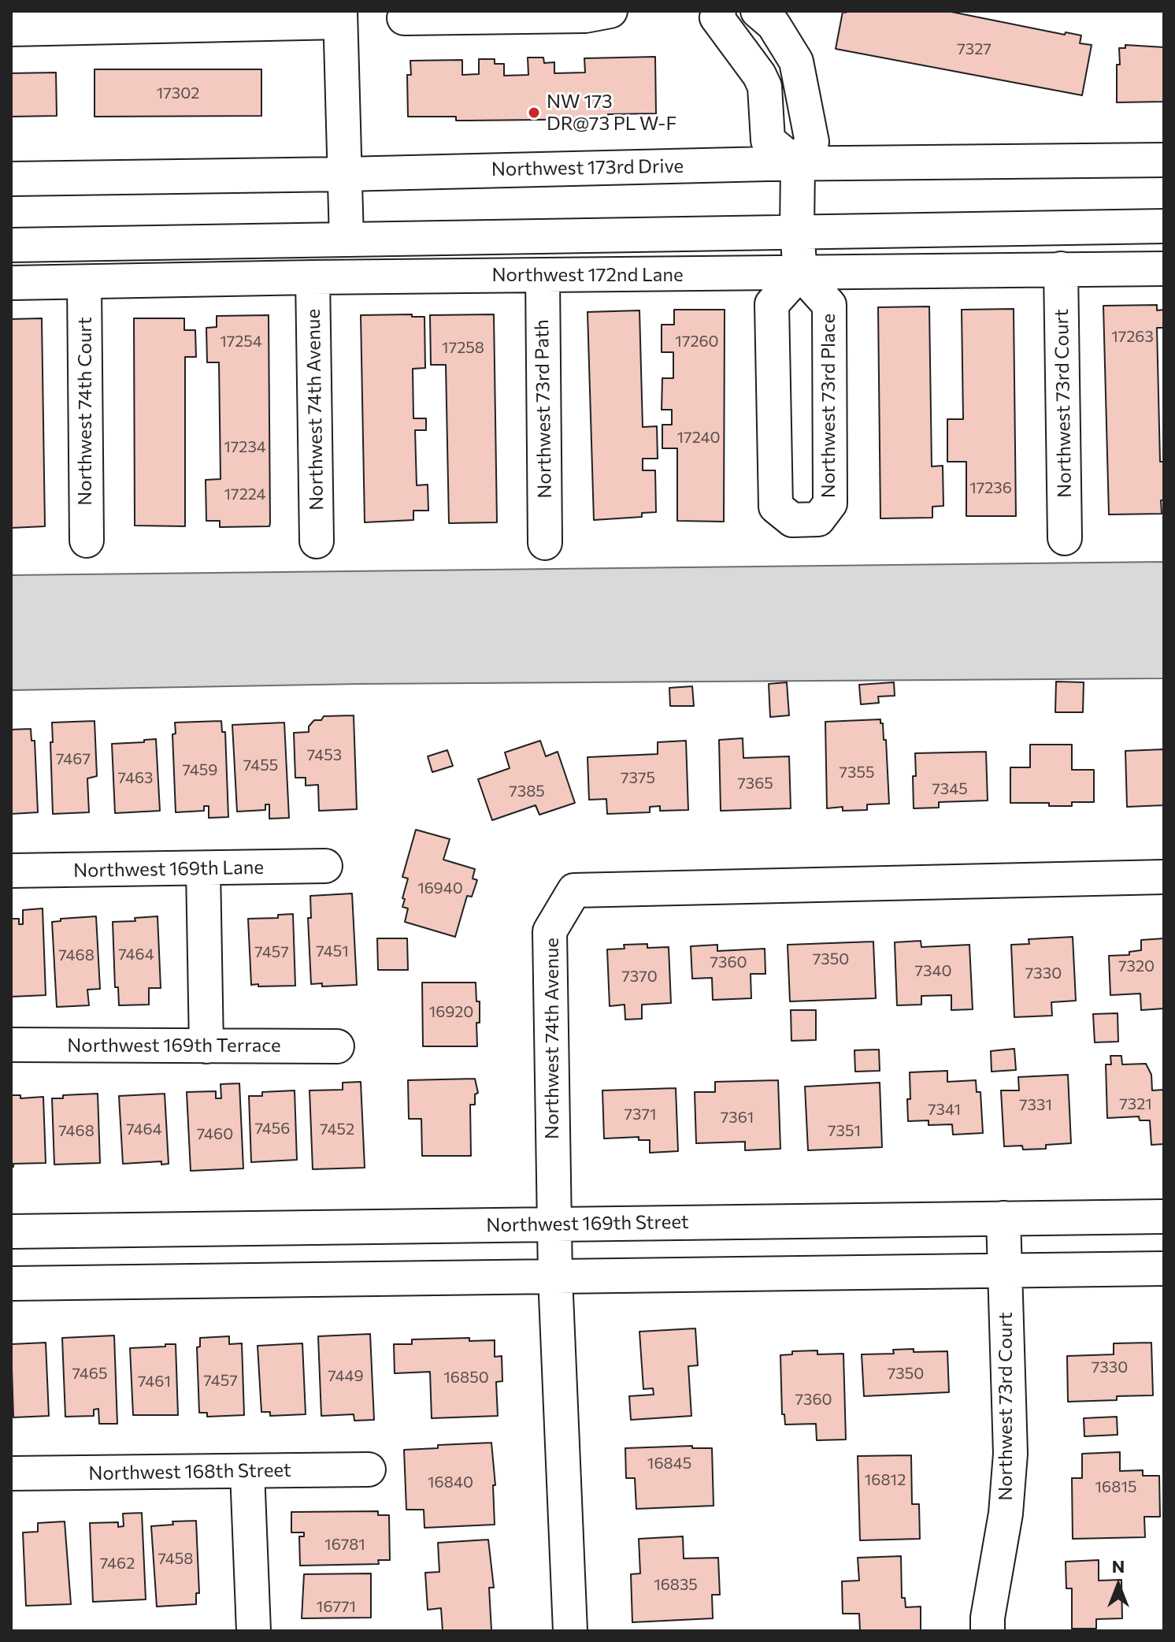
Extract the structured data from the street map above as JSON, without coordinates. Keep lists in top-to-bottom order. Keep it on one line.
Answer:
{"streets":{"street":["Northwest 173rd Drive","Northwest 172nd Lane","Northwest 73rd Court","Northwest 73rd Place","Northwest 73rd Path","Northwest 74th Avenue","Northwest 74th Court","Northwest 169th Lane","Northwest 169th Terrace","Northwest 169th Street","Northwest 168th Street"]},"crossings":[["Northwest 172nd Lane","Northwest 73rd Court"],["Northwest 172nd Lane","Northwest 73rd Place"],["Northwest 172nd Lane","Northwest 73rd Path"],["Northwest 172nd Lane","Northwest 74th Avenue"],["Northwest 172nd Lane","Northwest 74th Court"],["Northwest 73rd Court","Northwest 169th Street"],["Northwest 74th Avenue","Northwest 169th Street"]],"places":["NW 173 DR@73 PL W-F"],"house_numbers":["7327","17302","17263","17254","17260","17258","17240","17234","17236","17224","7453","7467","7455","7459","7355","7463","7375","7365","7345","7385","16940","7451","7457","7464","7468","7350","7360","7320","7340","7330","7370","16920","7321","7331","7341","7371","7361","7456","7464","7452","7468","7351","7460","7330","7465","7350","7449","16850","7457","7461","7360","16845","16812","16840","16815","16781","7458","7462","16835","16771"],"north":"top"}
